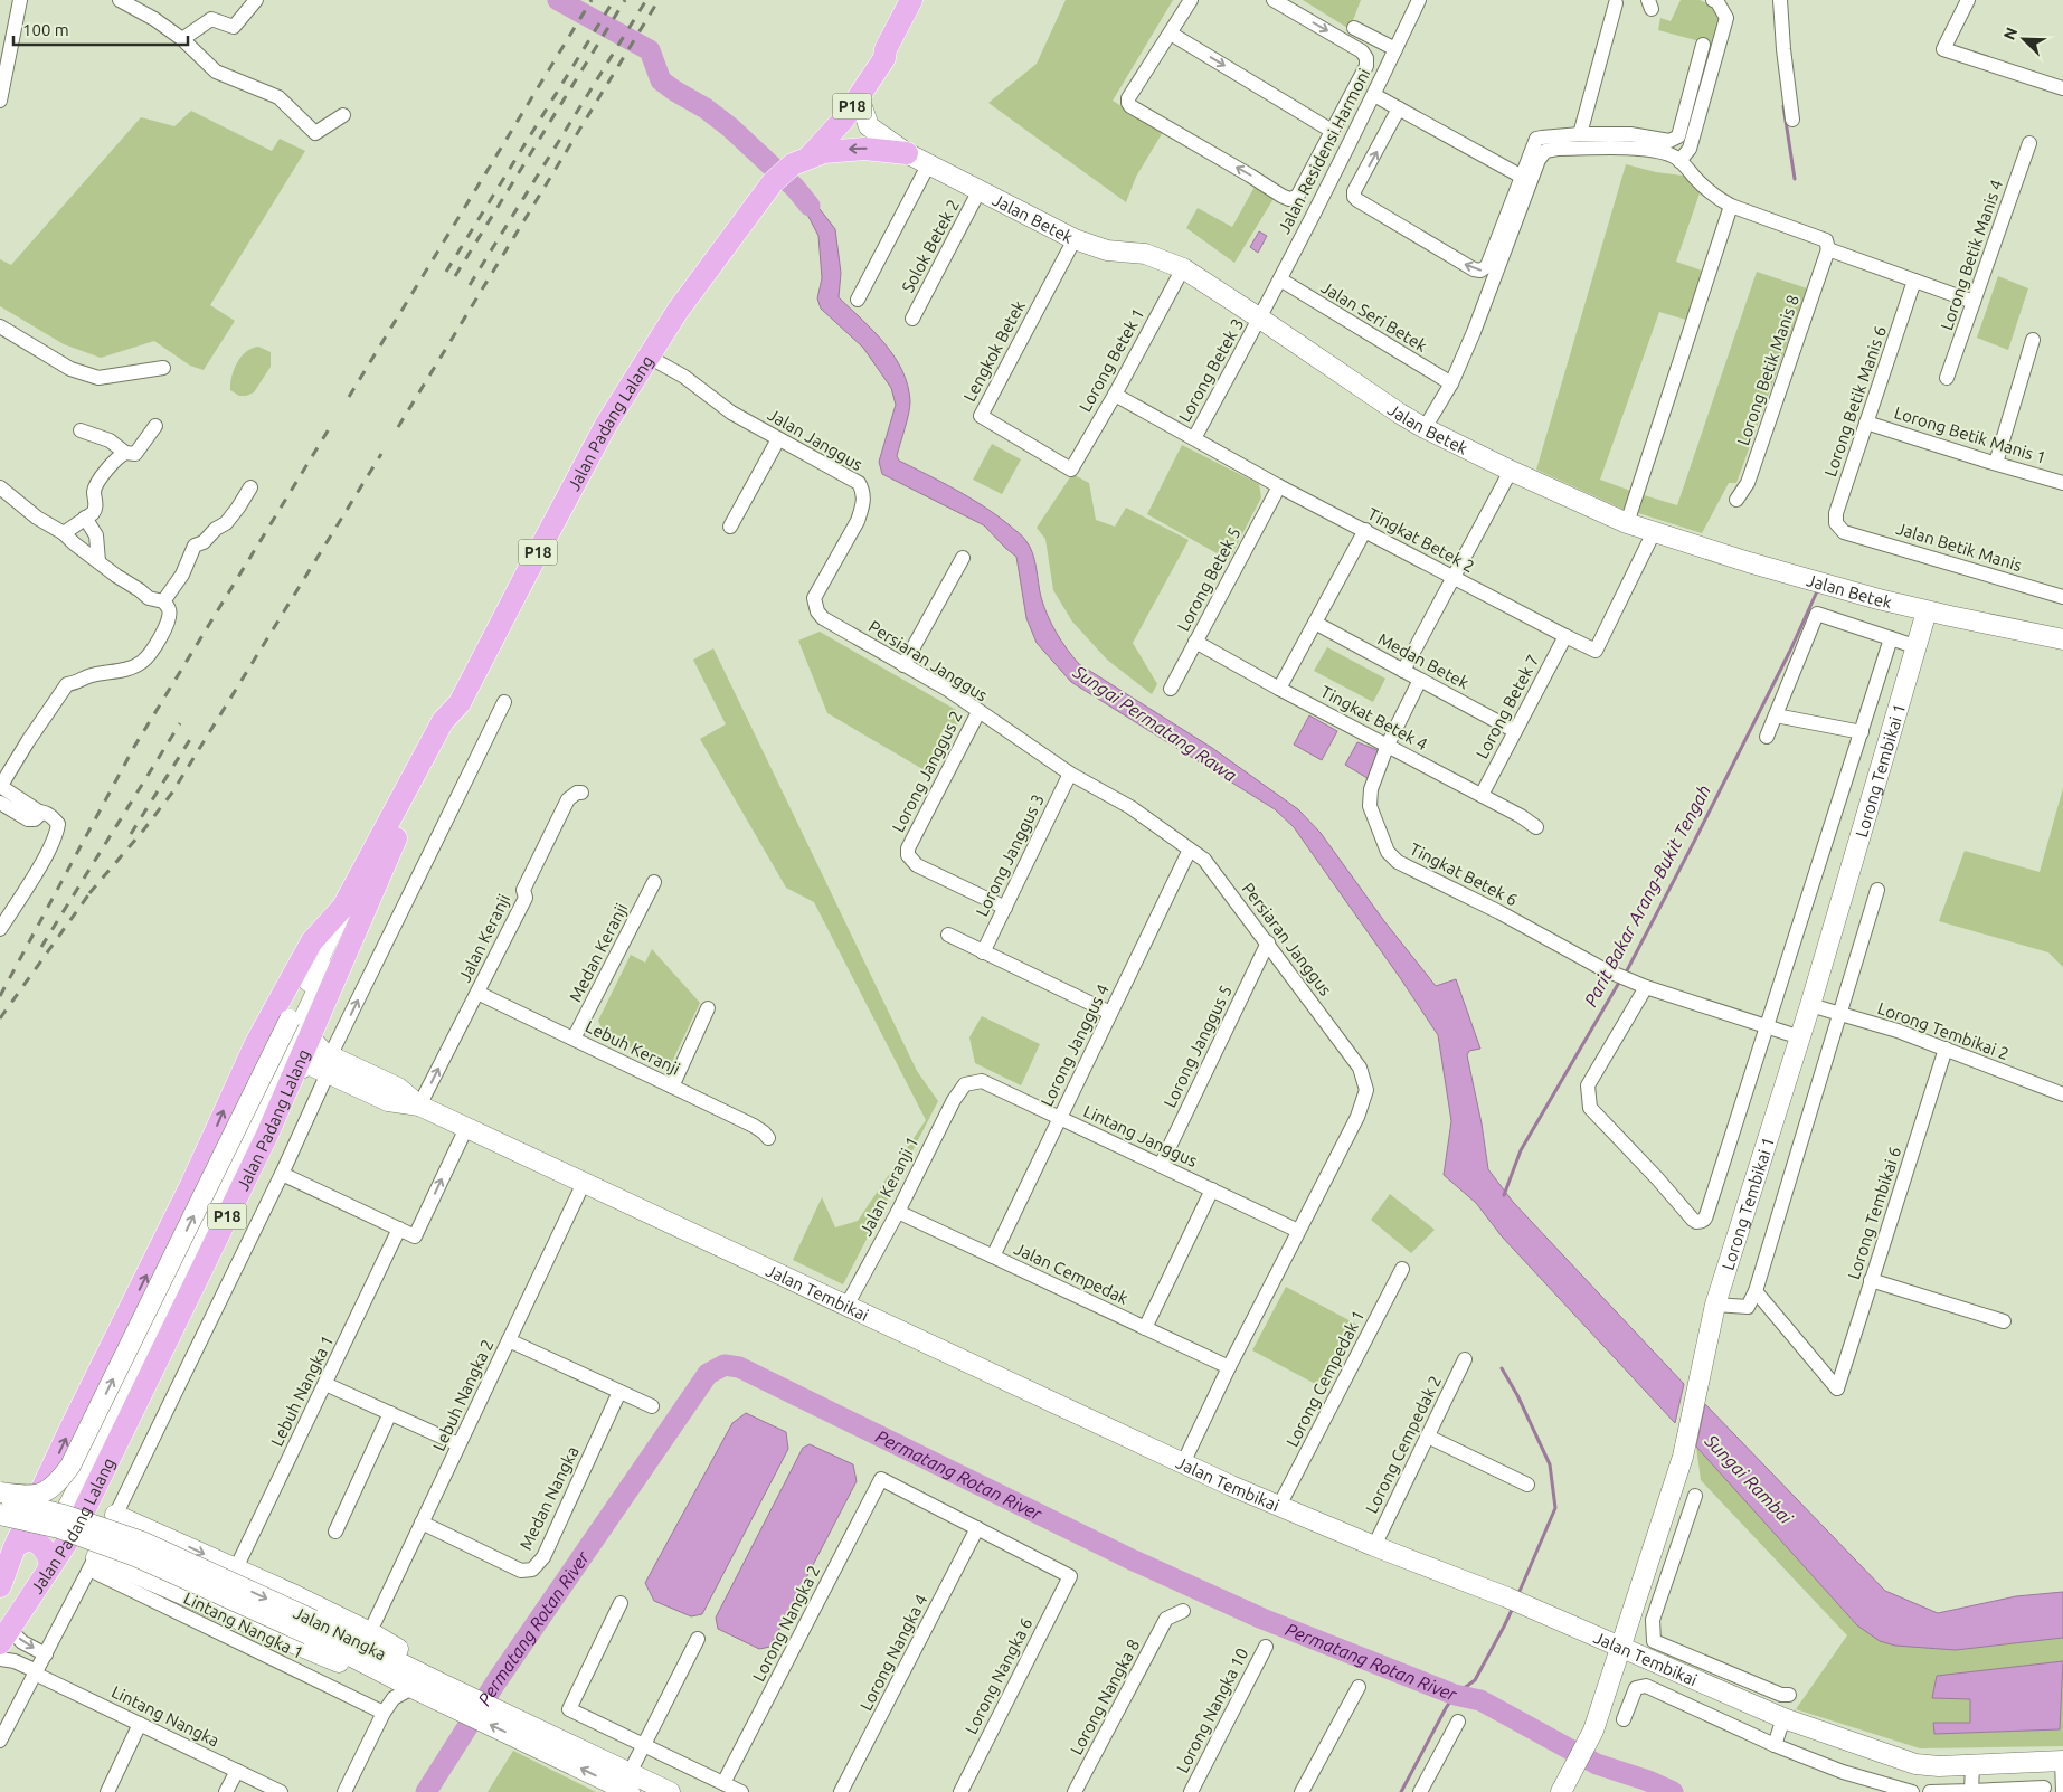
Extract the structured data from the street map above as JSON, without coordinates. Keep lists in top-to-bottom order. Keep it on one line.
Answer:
{"streets":{"main road":["P18","Jalan Padang Lalang"],"street":["Jalan Residensi Harmoni","Jalan Betek","Solok Betek 2","Lorong Betik Manis 4","Jalan Seri Betek","Lengkok Betek","Lorong Betek 1","Lorong Betek 3","Lorong Betik Manis 8","Lorong Betik Manis 6","Lorong Betik Manis 1","Jalan Janggus","Tingkat Betek 2","Jalan Betik Manis","Lorong Betek 5","Persiaran Janggus","Medan Betek","Lorong Betek 7","Tingkat Betek 4","Lorong Janggus 2","Lorong Tembikai 1","Lorong Janggus 3","Tingkat Betek 6","Jalan Keranji","Medan Keranji","Lorong Tembikai 2","Lorong Janggus 4","Lorong Janggus 5","Lebuh Keranji","Lintang Janggus","Jalan Keranji 1","Lorong Tembikai 6","Jalan Cempedak","Jalan Tembikai","Lorong Cempedak 1","Lebuh Nangka 1","Lebuh Nangka 2","Lorong Cempedak 2","Medan Nangka","Lorong Nangka 2","Lintang Nangka 1","Jalan Nangka","Lorong Nangka 4","Lorong Nangka 6","Lorong Nangka 8","Lorong Nangka 10","Lintang Nangka"]},"crossings":[["P18","Jalan Betek"],["P18","Jalan Padang Lalang"],["Jalan Residensi Harmoni","Jalan Betek"],["Jalan Residensi Harmoni","Jalan Seri Betek"],["Jalan Residensi Harmoni","Lorong Betek 3"],["Jalan Betek","Solok Betek 2"],["Jalan Betek","Lengkok Betek"],["Jalan Betek","Lorong Betek 1"],["Jalan Betek","Lorong Betek 3"],["Jalan Betek","Tingkat Betek 2"],["Jalan Betek","Lorong Tembikai 1"],["Lengkok Betek","Lorong Betek 1"],["Lorong Betek 1","Tingkat Betek 2"],["Lorong Betek 3","Tingkat Betek 2"],["Lorong Betik Manis 6","Lorong Betik Manis 1"],["Lorong Betik Manis 6","Jalan Betik Manis"],["Jalan Padang Lalang","Jalan Janggus"],["Jalan Padang Lalang","Jalan Tembikai"],["Jalan Padang Lalang","Lintang Nangka 1"],["Jalan Padang Lalang","Jalan Nangka"],["Jalan Padang Lalang","Lintang Nangka"],["Jalan Janggus","Persiaran Janggus"],["Tingkat Betek 2","Lorong Betek 5"],["Tingkat Betek 2","Lorong Betek 7"],["Lorong Betek 5","Tingkat Betek 4"],["Persiaran Janggus","Lorong Janggus 2"],["Persiaran Janggus","Lorong Janggus 3"],["Persiaran Janggus","Lorong Janggus 4"],["Persiaran Janggus","Lorong Janggus 5"],["Persiaran Janggus","Lintang Janggus"],["Persiaran Janggus","Jalan Cempedak"],["Persiaran Janggus","Jalan Tembikai"],["Medan Betek","Lorong Betek 7"],["Medan Betek","Tingkat Betek 6"],["Lorong Betek 7","Tingkat Betek 4"],["Tingkat Betek 4","Tingkat Betek 6"],["Lorong Janggus 2","Lorong Janggus 3"],["Lorong Tembikai 1","Tingkat Betek 6"],["Lorong Tembikai 1","Lorong Tembikai 2"],["Lorong Tembikai 1","Lorong Tembikai 6"],["Lorong Tembikai 1","Jalan Tembikai"],["Jalan Keranji","Lebuh Keranji"],["Jalan Keranji","Jalan Tembikai"],["Medan Keranji","Lebuh Keranji"],["Lorong Tembikai 2","Lorong Tembikai 6"],["Lorong Janggus 4","Lintang Janggus"],["Lorong Janggus 4","Jalan Cempedak"],["Lorong Janggus 5","Lintang Janggus"],["Lintang Janggus","Jalan Keranji 1"],["Jalan Keranji 1","Jalan Cempedak"],["Jalan Keranji 1","Jalan Tembikai"],["Jalan Tembikai","Lorong Cempedak 1"],["Jalan Tembikai","Lebuh Nangka 2"],["Jalan Tembikai","Lorong Cempedak 2"],["Lebuh Nangka 2","Medan Nangka"],["Lorong Nangka 2","Lorong Nangka 4"],["Lorong Nangka 2","Lorong Nangka 6"],["Lorong Nangka 4","Lorong Nangka 6"]],"one_way":["Jalan Keranji"],"water":["Sungai Permatang Rawa","Parit Bakar Arang-Bukit Tengah","Permatang Rotan River","Sungai Rambai"],"scale_bar":"100 m","north":"top left"}
